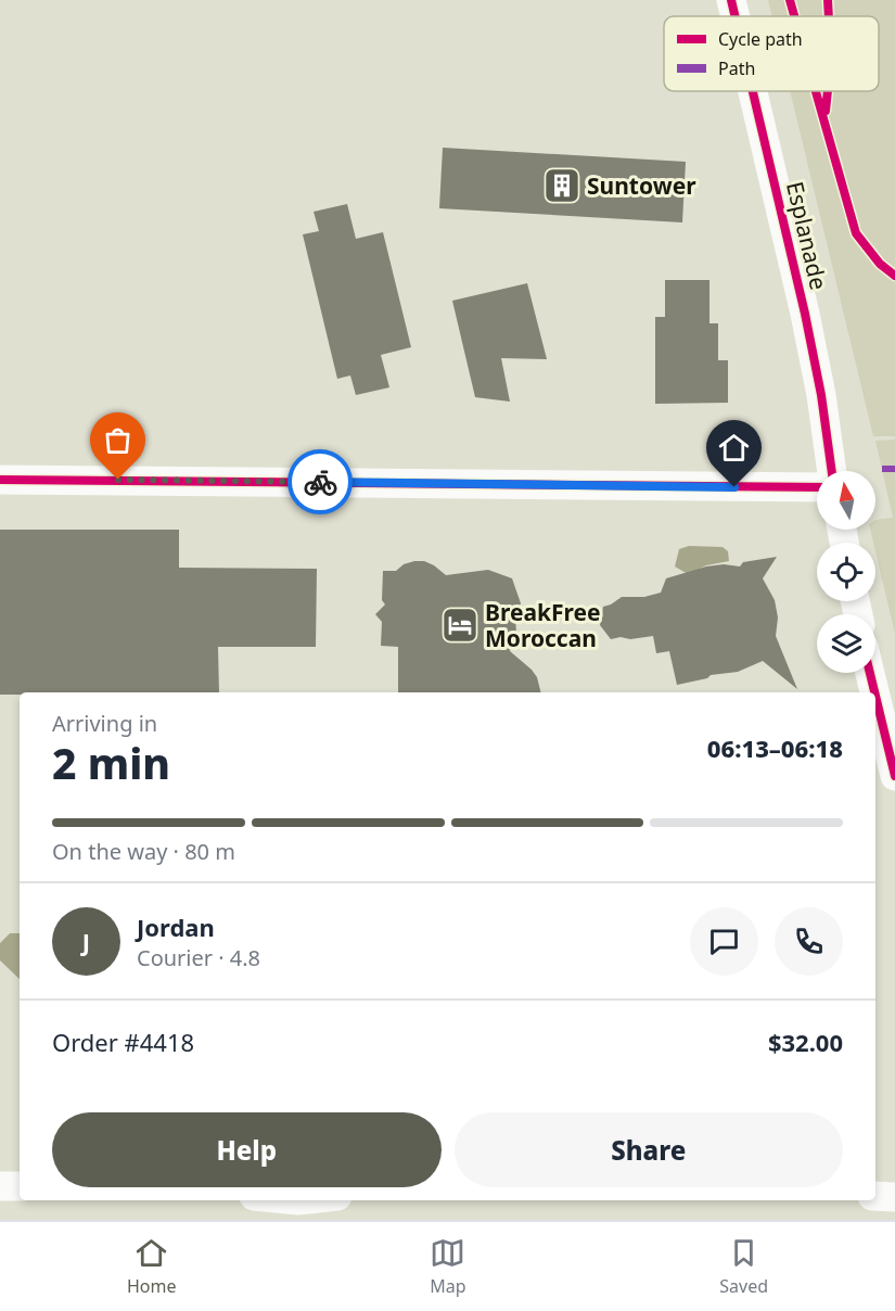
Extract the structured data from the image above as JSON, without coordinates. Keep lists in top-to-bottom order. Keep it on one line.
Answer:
{"streets":{"street":["Esplanade"]},"places":{"building":["Suntower"],"hotel":["BreakFree Moroccan"]},"legend":["Cycle path","Path"],"north":"top","page":{"heading":["2 min","Arriving in","06:13–06:18"],"panel":["Jordan","Courier · 4.8","Order #4418","$32.00"],"bar":"On the way · 80 m","round":"J","buttons":["Help","Share"],"tabs":["Home","Map","Saved"]}}
